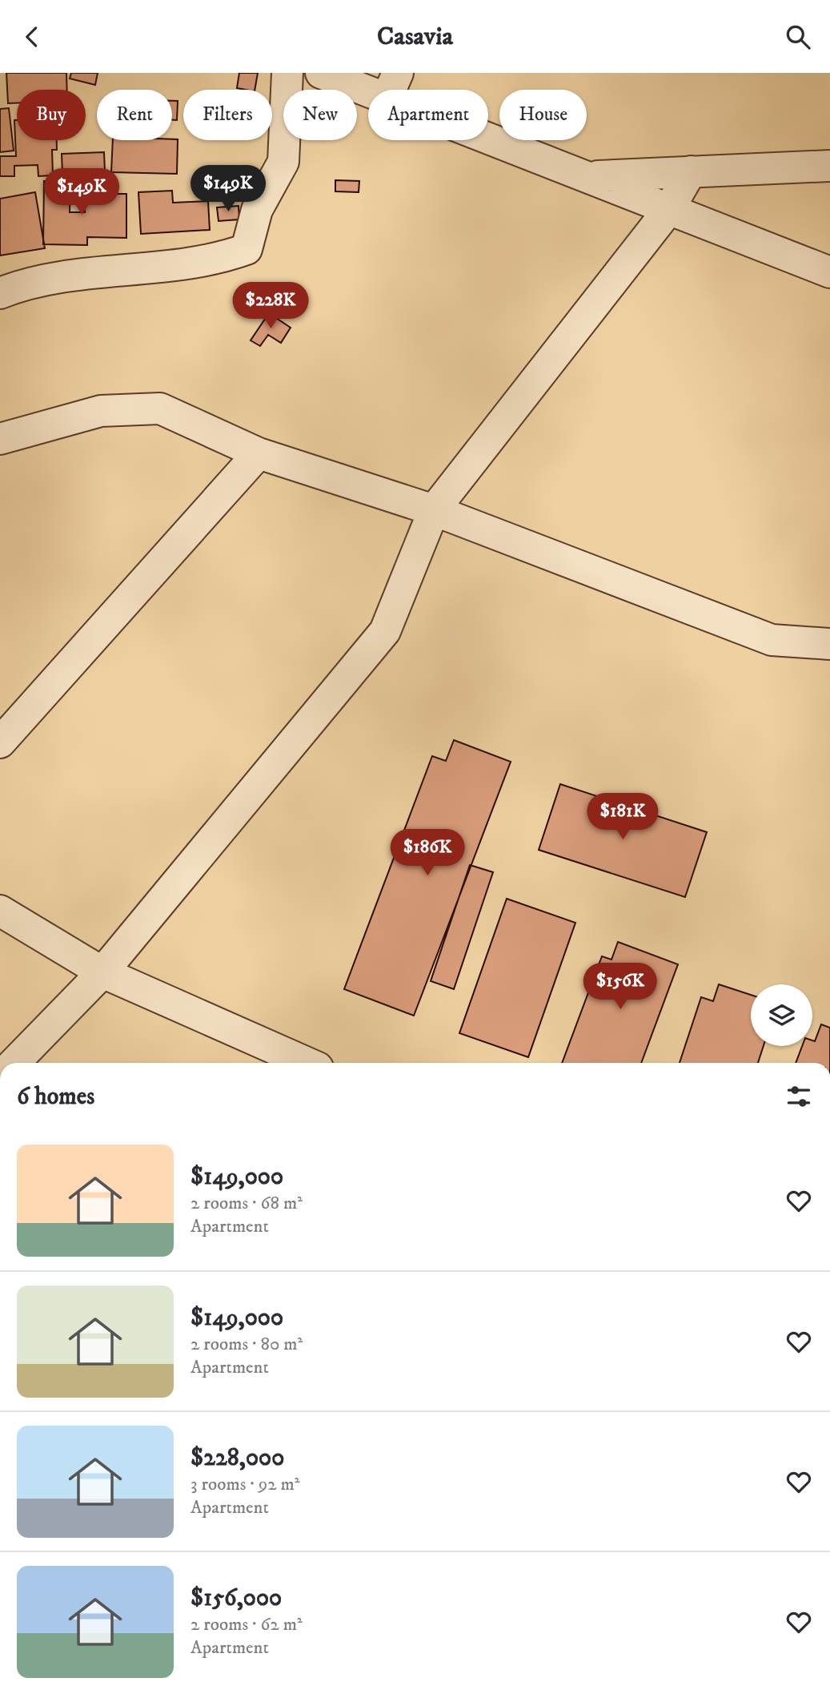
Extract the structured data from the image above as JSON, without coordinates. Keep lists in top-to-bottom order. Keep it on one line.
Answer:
{"page":{"header":"Casavia","chip":["Buy","Rent","Filters","New","Apartment","House"],"price":["$149K","$149K","$228K","$181K","$186K","$156K"],"heading":"6 homes","list":[{"name":"$149,000","note":"2 rooms · 68 m² · Apartment"},{"name":"$149,000","note":"2 rooms · 80 m² · Apartment"},{"name":"$228,000","note":"3 rooms · 92 m² · Apartment"},{"name":"$156,000","note":"2 rooms · 62 m² · Apartment"}]}}
